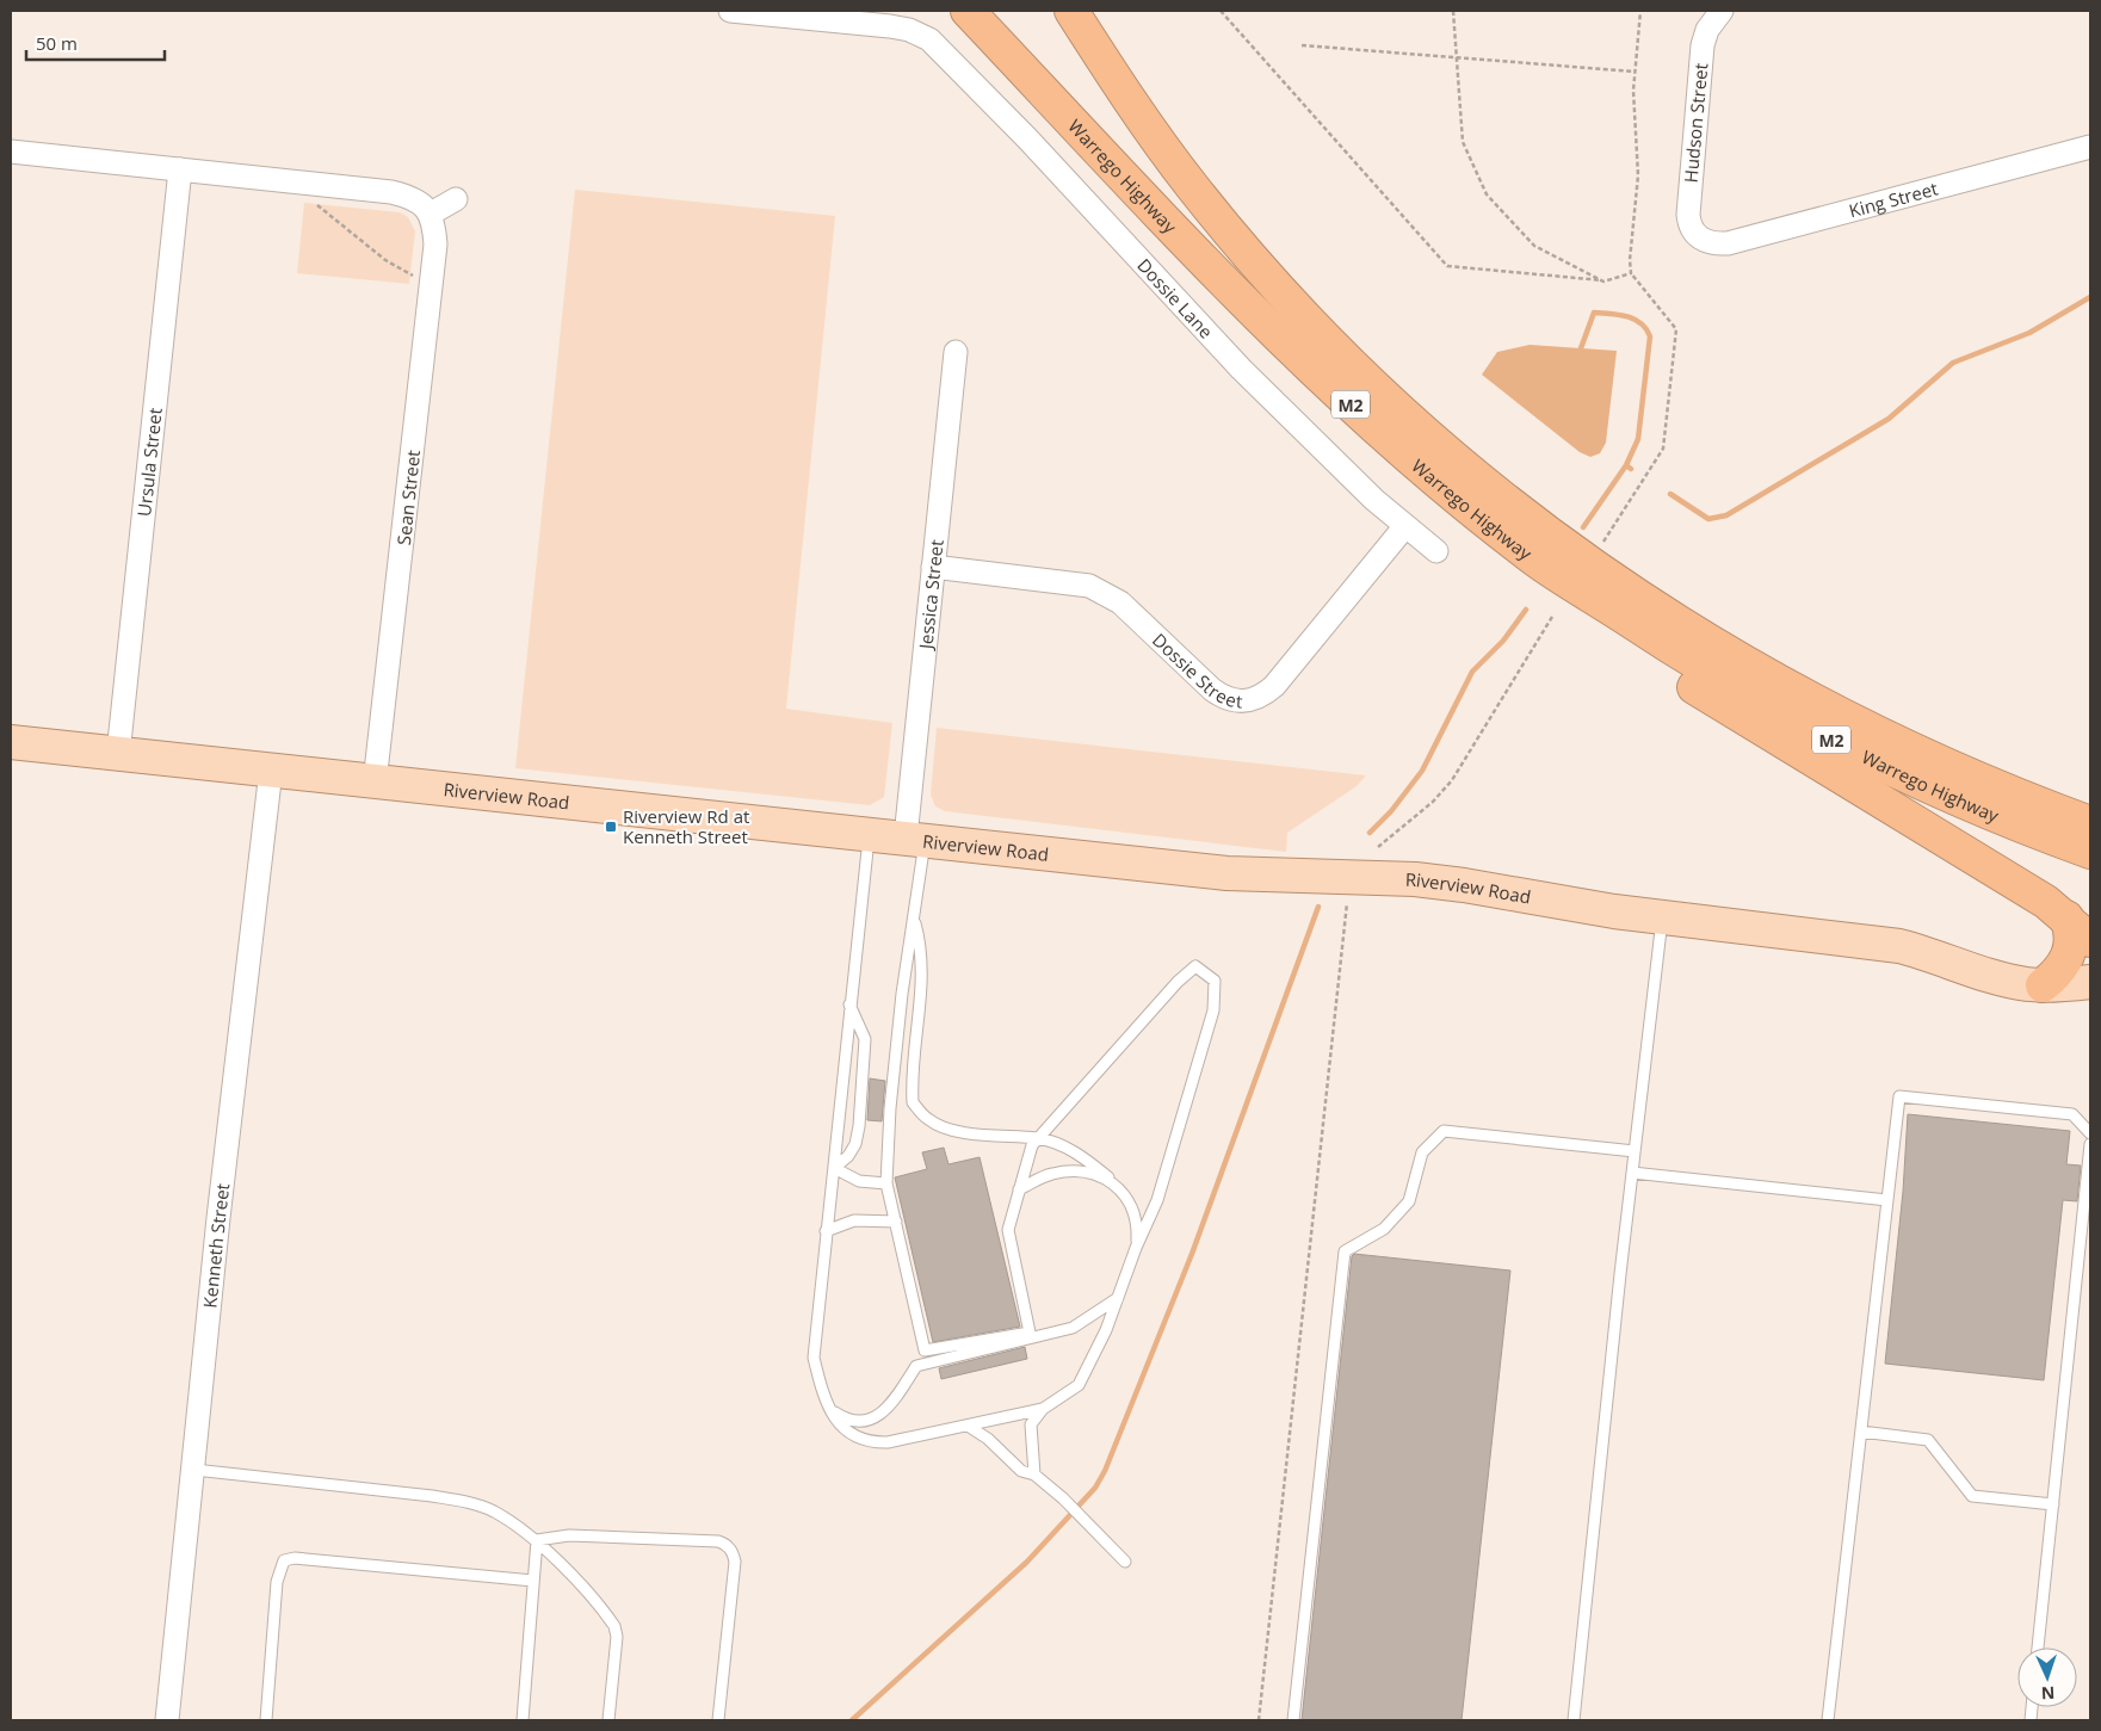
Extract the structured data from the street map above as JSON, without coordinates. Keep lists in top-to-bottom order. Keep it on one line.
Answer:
{"streets":{"highway":["Warrego Highway","M2"],"main road":["Riverview Road"],"street":["Hudson Street","King Street","Dossie Lane","Ursula Street","Sean Street","Jessica Street","Dossie Street","Kenneth Street"]},"crossings":[["Hudson Street","King Street"],["Dossie Lane","Dossie Street"],["Ursula Street","Riverview Road"],["Sean Street","Riverview Road"],["Jessica Street","Dossie Street"],["Jessica Street","Riverview Road"],["Riverview Road","Kenneth Street"]],"places":{"transit":["Riverview Rd at Kenneth Street"]},"scale_bar":"50 m","north":"bottom"}
